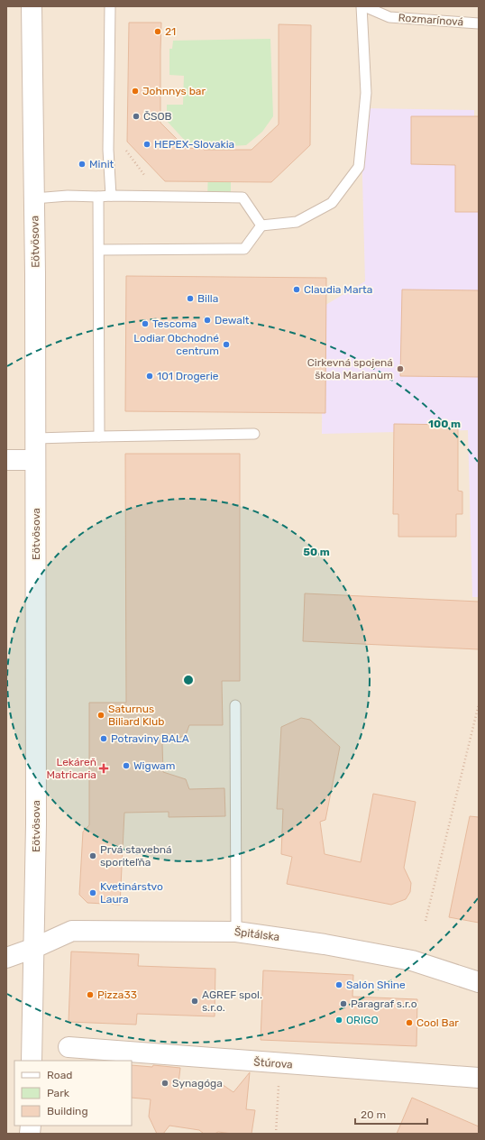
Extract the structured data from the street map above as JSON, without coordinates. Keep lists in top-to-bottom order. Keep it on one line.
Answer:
{"streets":{"street":["Eötvösova","Špitálska","Štúrova"],"lane":["Rozmarínová"]},"crossings":[["Eötvösova","Špitálska"]],"places":{"other":["21","Johnnys bar","ČSOB","HEPEX-Slovakia","Minit","Claudia Marta","Billa","Dewalt","Tescoma","Lodiar Obchodné centrum","Cirkevná spojená škola Marianum","101 Drogerie","Saturnus Biliard Klub","Potraviny BALA","Wigwam","Prvá stavebná sporiteľňa","Kvetinárstvo Laura","Salón Shine","Pizza33","AGREF spol. s.r.o.","Paragraf s.r.o","ORIGO","Cool Bar","Synagóga"],"health":["Lekáreň Matricaria"]},"legend":["Road","Park","Building"],"scale_bar":"20 m","rings":["100 m","50 m"]}
